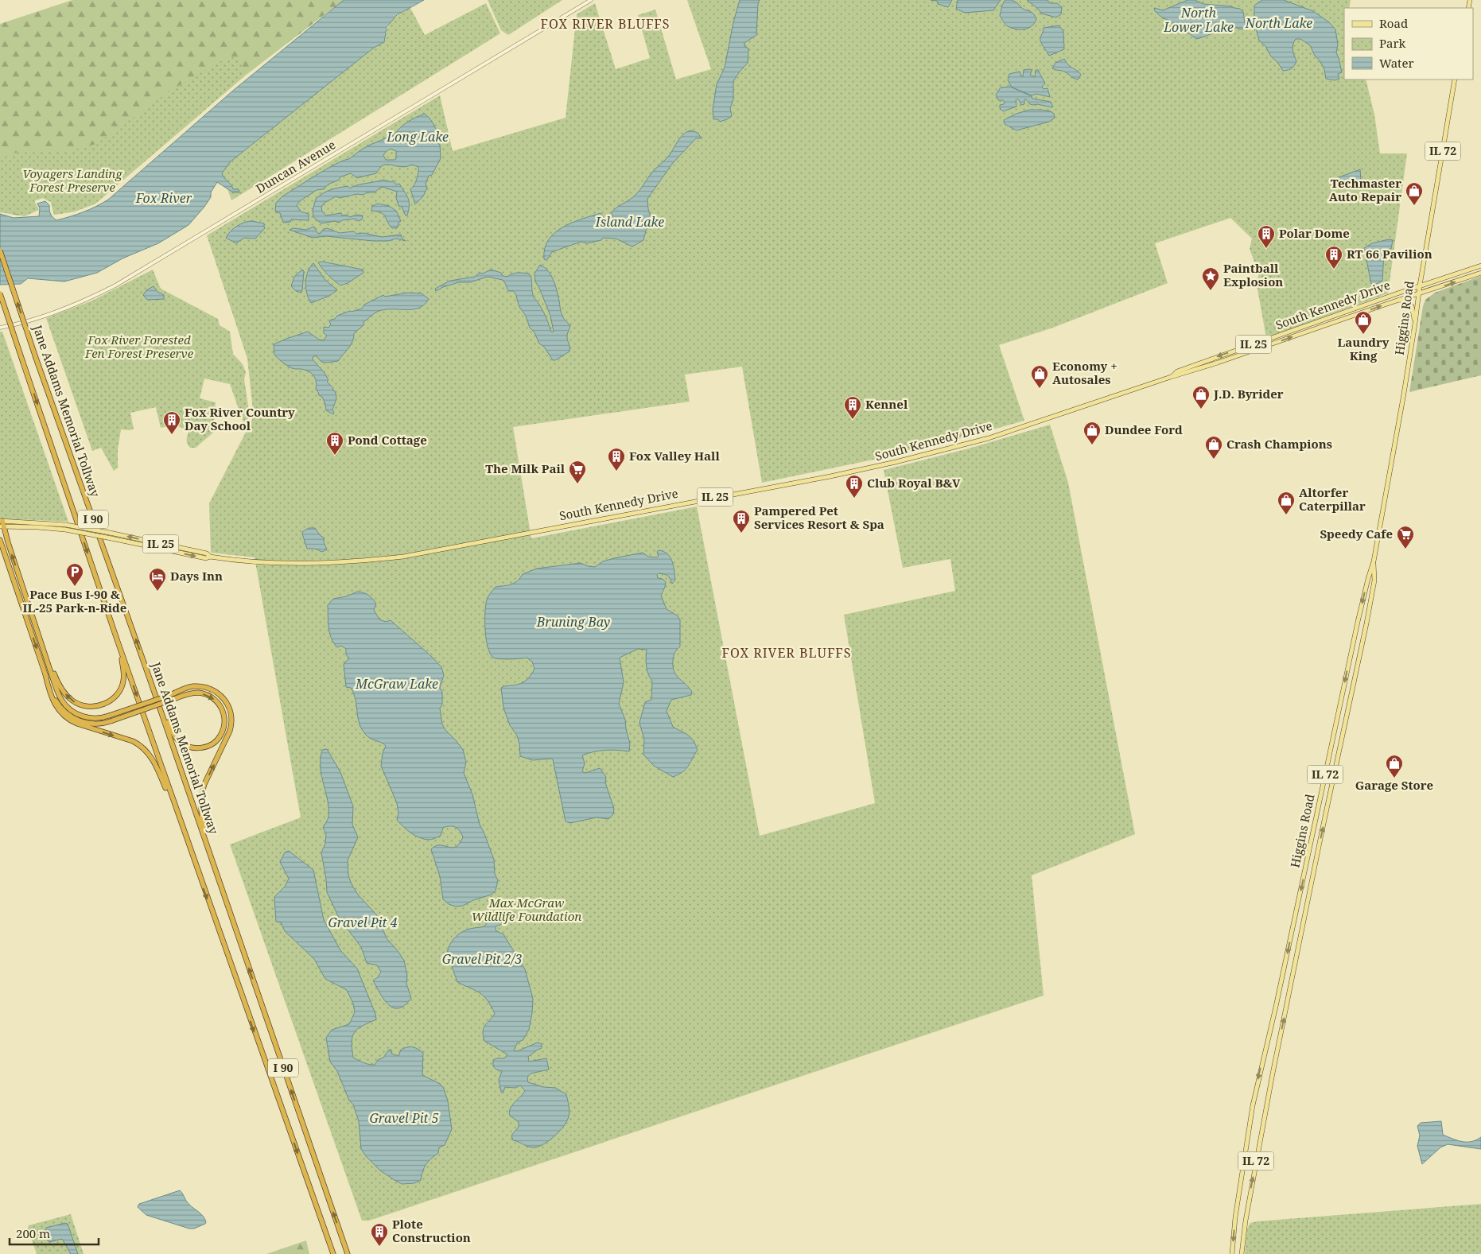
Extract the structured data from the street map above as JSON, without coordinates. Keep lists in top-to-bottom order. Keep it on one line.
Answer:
{"streets":{"highway":["Jane Addams Memorial Tollway","I 90"],"main road":["IL 72","South Kennedy Drive","Higgins Road","IL 25"],"street":["Duncan Avenue"]},"crossings":[["South Kennedy Drive","Higgins Road"],["South Kennedy Drive","IL 25"]],"districts":["FOX RIVER BLUFFS","FOX RIVER BLUFFS"],"water":["North Lower Lake","North Lake","Long Lake","Fox River","Island Lake","Bruning Bay","McGraw Lake","Gravel Pit 4","Gravel Pit 2/3","Gravel Pit 5"],"parks":["Voyagers Landing Forest Preserve","Fox River Forested Fen Forest Preserve","Max McGraw Wildlife Foundation"],"places":{"shop":["Techmaster Auto Repair","Laundry King","Economy + Autosales","J.D. Byrider","Dundee Ford","Crash Champions","Altorfer Caterpillar","Garage Store"],"building":["Polar Dome","RT 66 Pavilion","Kennel","Fox River Country Day School","Pond Cottage","Fox Valley Hall","Club Royal B&V","Pampered Pet Services Resort & Spa","Plote Construction"],"place":["Paintball Explosion"],"supermarket":["The Milk Pail","Speedy Cafe"],"parking":["Pace Bus I-90 & IL-25 Park-n-Ride"],"hotel":["Days Inn"]},"legend":["Road","Park","Water"],"scale_bar":"200 m"}
